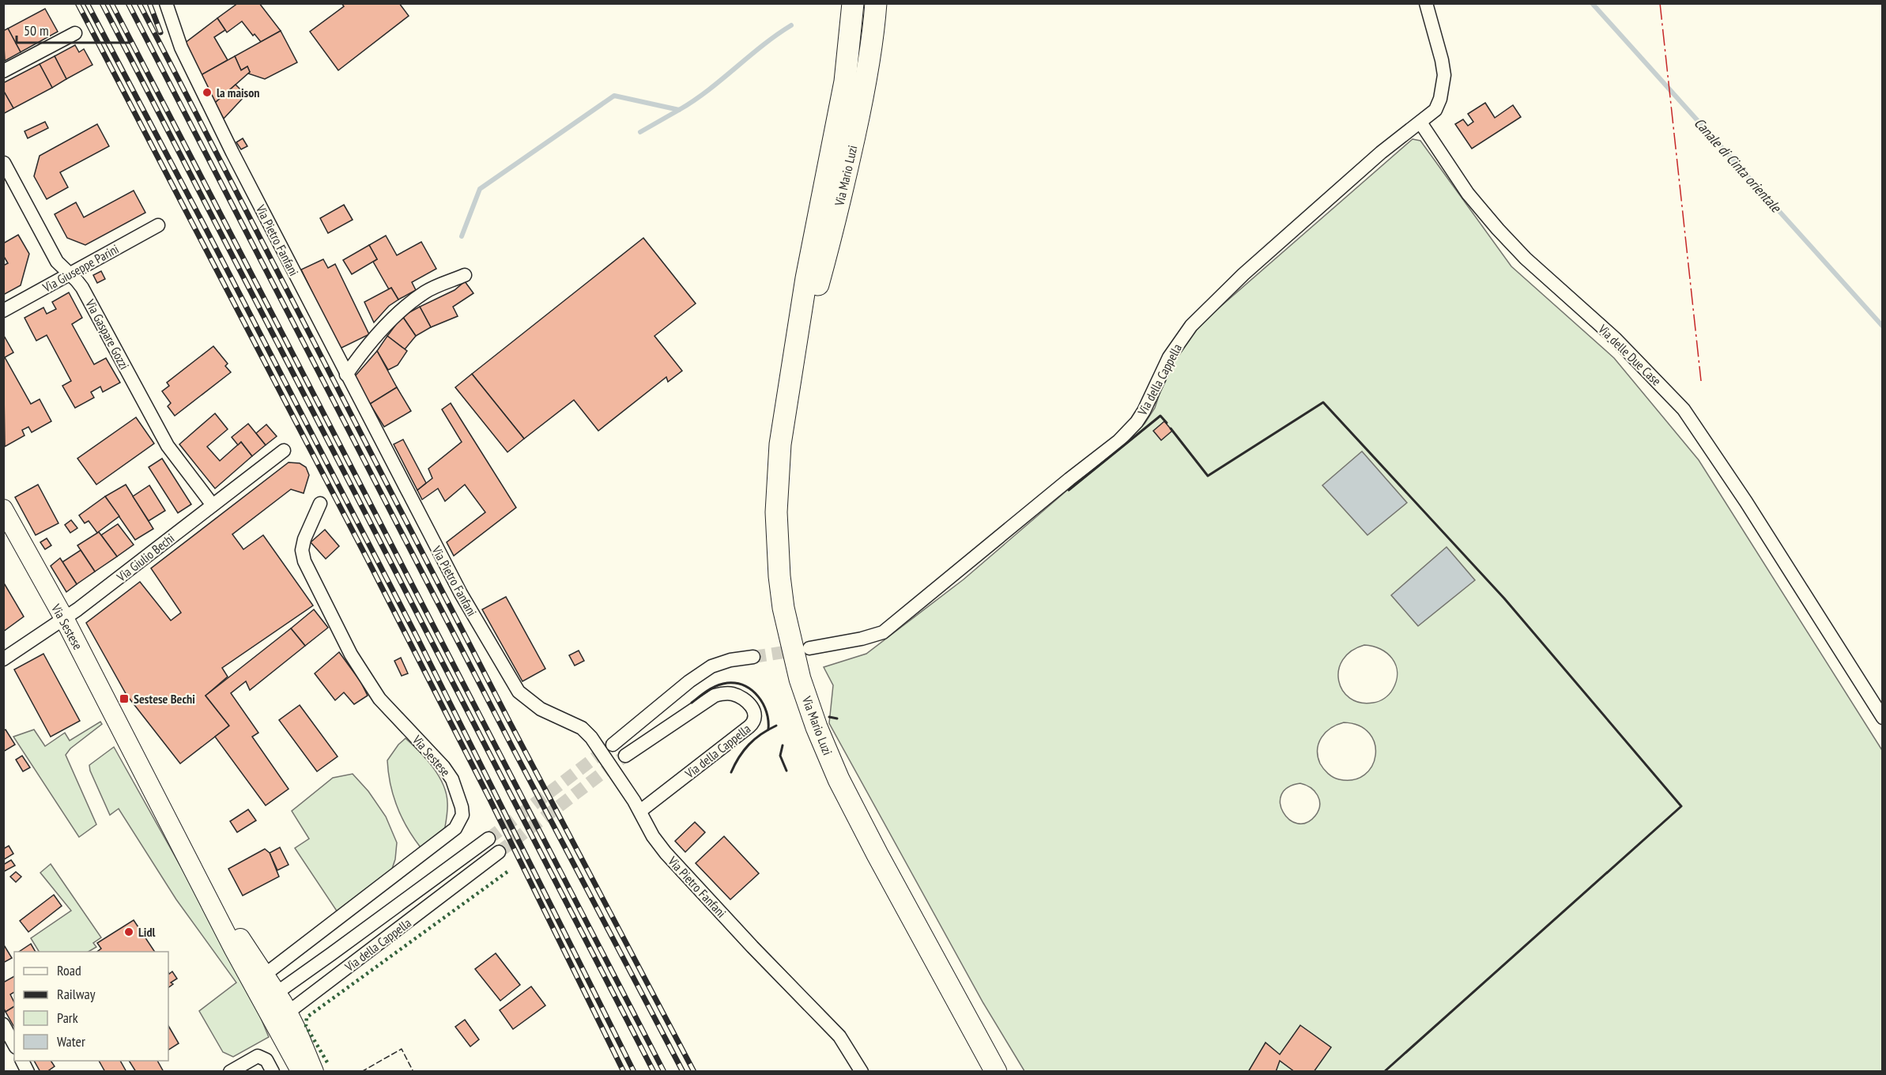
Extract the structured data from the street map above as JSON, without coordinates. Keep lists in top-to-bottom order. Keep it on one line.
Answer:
{"streets":{"main road":["Via Mario Luzi","Via Sestese"],"street":["Via Pietro Fanfani","Via Giuseppe Parini","Via Gaspare Gozzi","Via delle Due Case","Via della Cappella","Via Giulio Bechi"]},"crossings":[["Via Pietro Fanfani","Via della Cappella"],["Via Giuseppe Parini","Via Gaspare Gozzi"],["Via Gaspare Gozzi","Via Giulio Bechi"],["Via delle Due Case","Via della Cappella"],["Via della Cappella","Via Sestese"],["Via Giulio Bechi","Via Sestese"]],"water":["Canale di Cinta orientale"],"places":{"other":["la maison","Lidl"],"transit":["Sestese Bechi"]},"legend":["Road","Railway","Park","Water"],"scale_bar":"50 m"}
